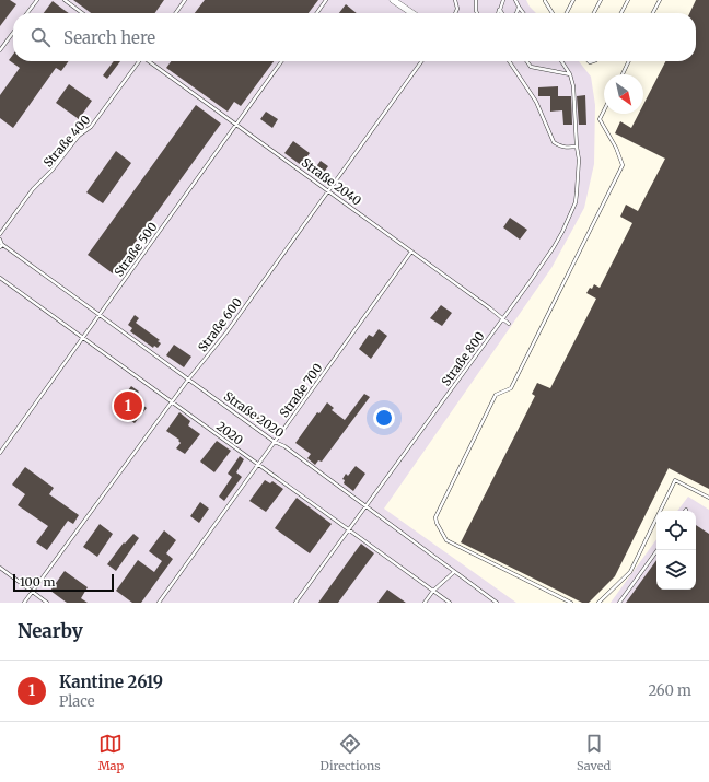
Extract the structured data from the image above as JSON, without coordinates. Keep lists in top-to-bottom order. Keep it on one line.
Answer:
{"streets":{"lane":["Straße 400","Straße 2040","Straße 500","Straße 600","Straße 800","Straße 700","Straße 2020","2020"]},"crossings":[["Straße 2040","Straße 500"],["Straße 2040","Straße 600"],["Straße 2040","Straße 800"],["Straße 2040","Straße 700"],["Straße 500","Straße 2020"],["Straße 500","2020"],["Straße 600","Straße 2020"],["Straße 600","2020"],["Straße 800","Straße 2020"],["Straße 800","2020"],["Straße 700","Straße 2020"],["Straße 700","2020"]],"scale_bar":"100 m","north":"bottom right","page":{"search":"Search here","pins":"1","scale":"100 m","heading":"Nearby","list":[{"mark":"1","name":"Kantine 2619","note":"Place","value":"260 m"}],"nav":["Map","Directions","Saved"]}}
